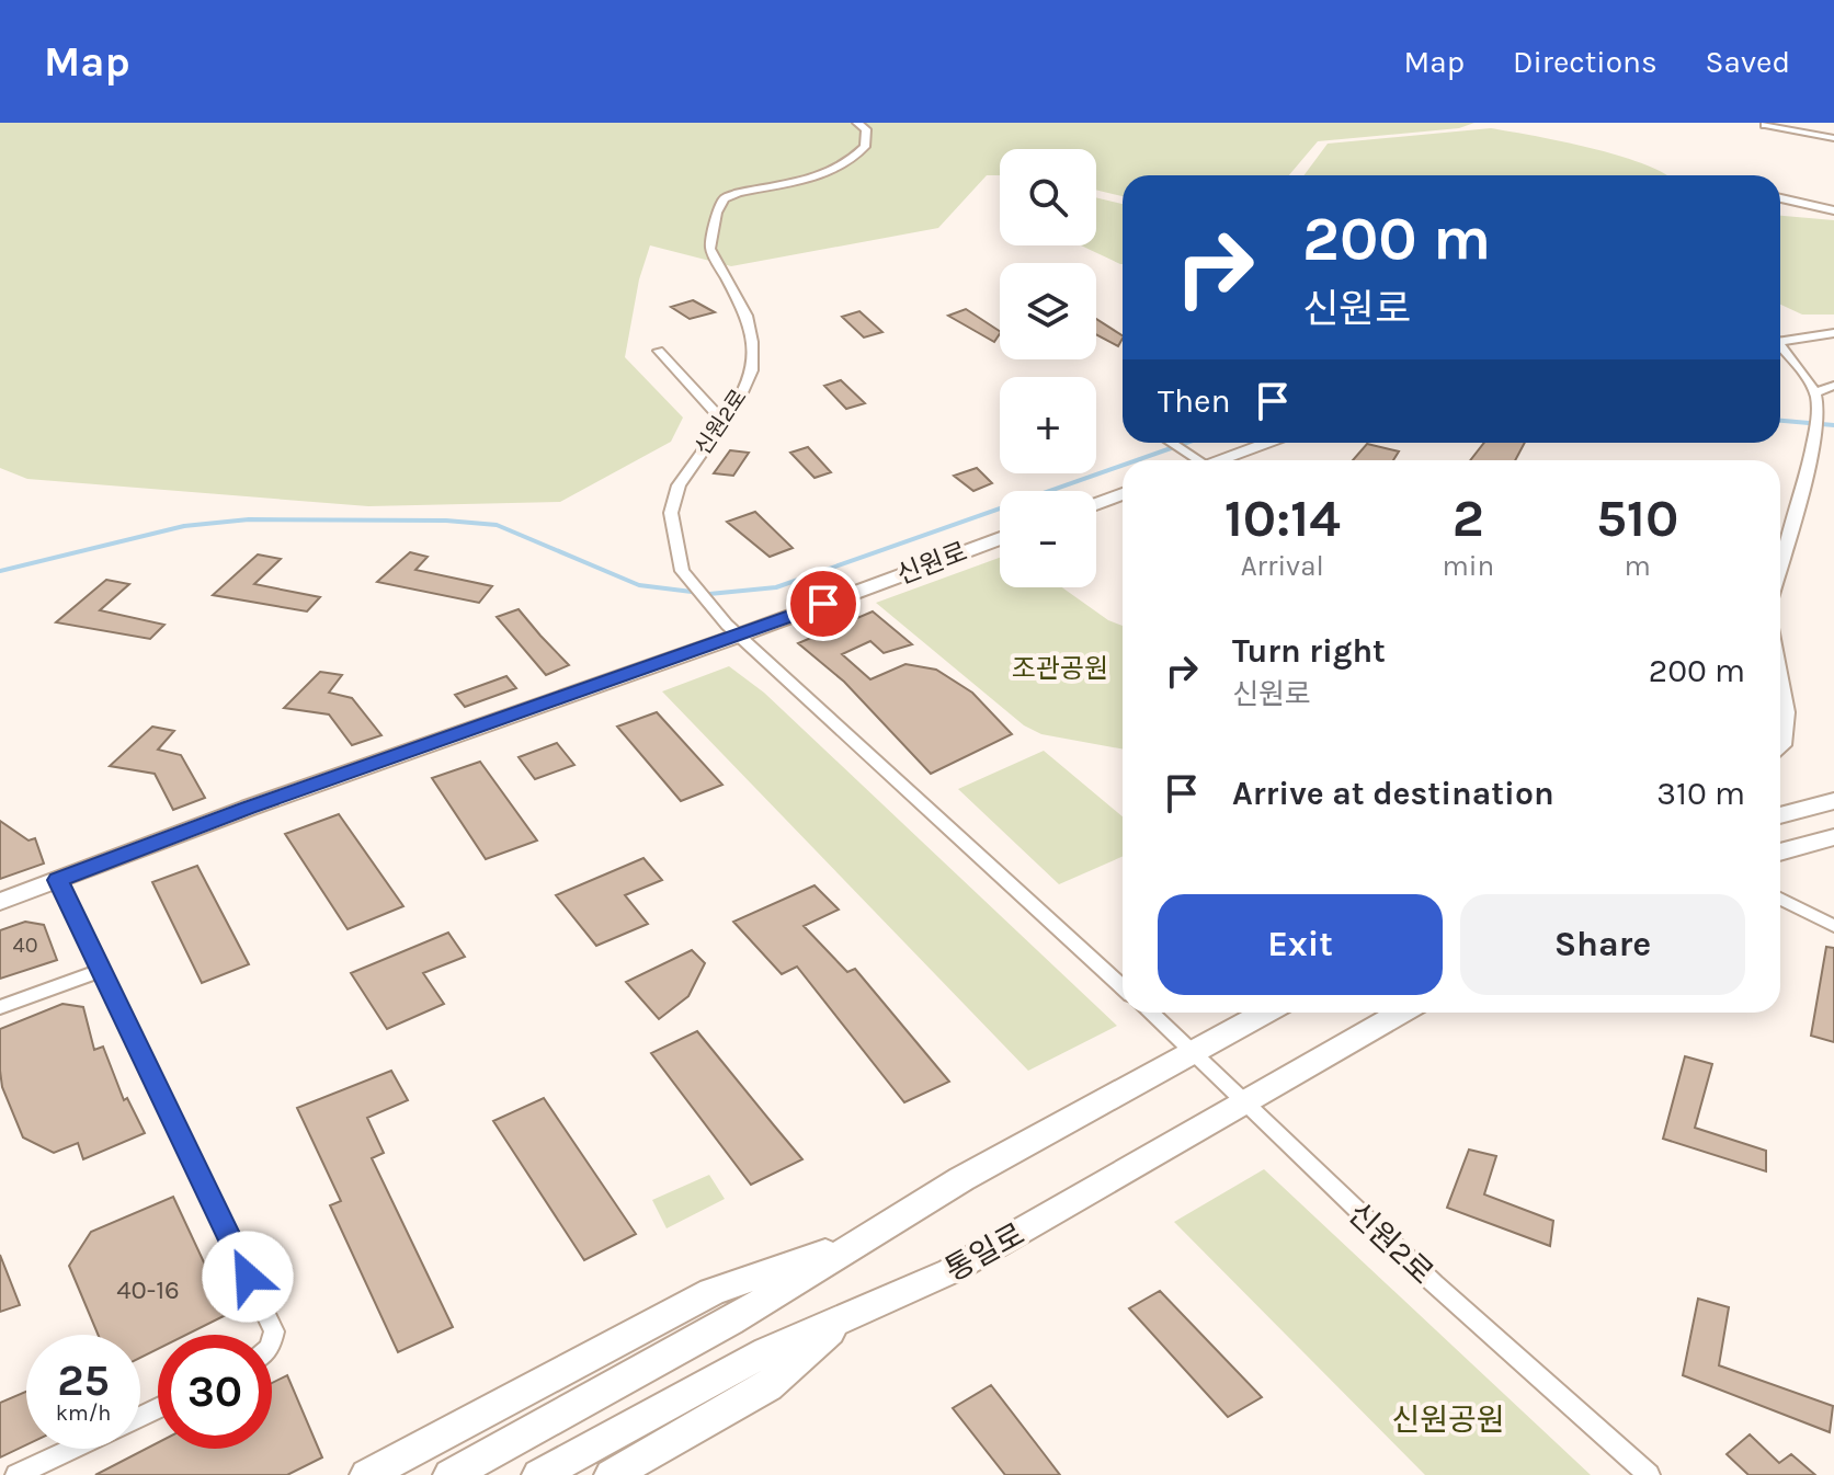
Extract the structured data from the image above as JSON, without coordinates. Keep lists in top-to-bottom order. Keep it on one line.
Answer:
{"streets":{"main road":["통일로"],"street":["신원2로","신원로"]},"crossings":[["신원2로","신원로"],["신원2로","통일로"]],"parks":["조관공원","신원공원"],"house_numbers":["40","40-16"],"page":{"header":"Map","nav":["Map","Directions","Saved"],"map_buttons":["+","−"],"turn":["200 m","신원로"],"then":"Then","eta":["10:14","Arrival","2","min","510","m"],"list":[{"name":"Turn right","note":"신원로","value":"200 m"},{"name":"Arrive at destination","value":"310 m"}],"buttons":["Exit","Share"],"speed":"25 km/h","limit":"30"}}
